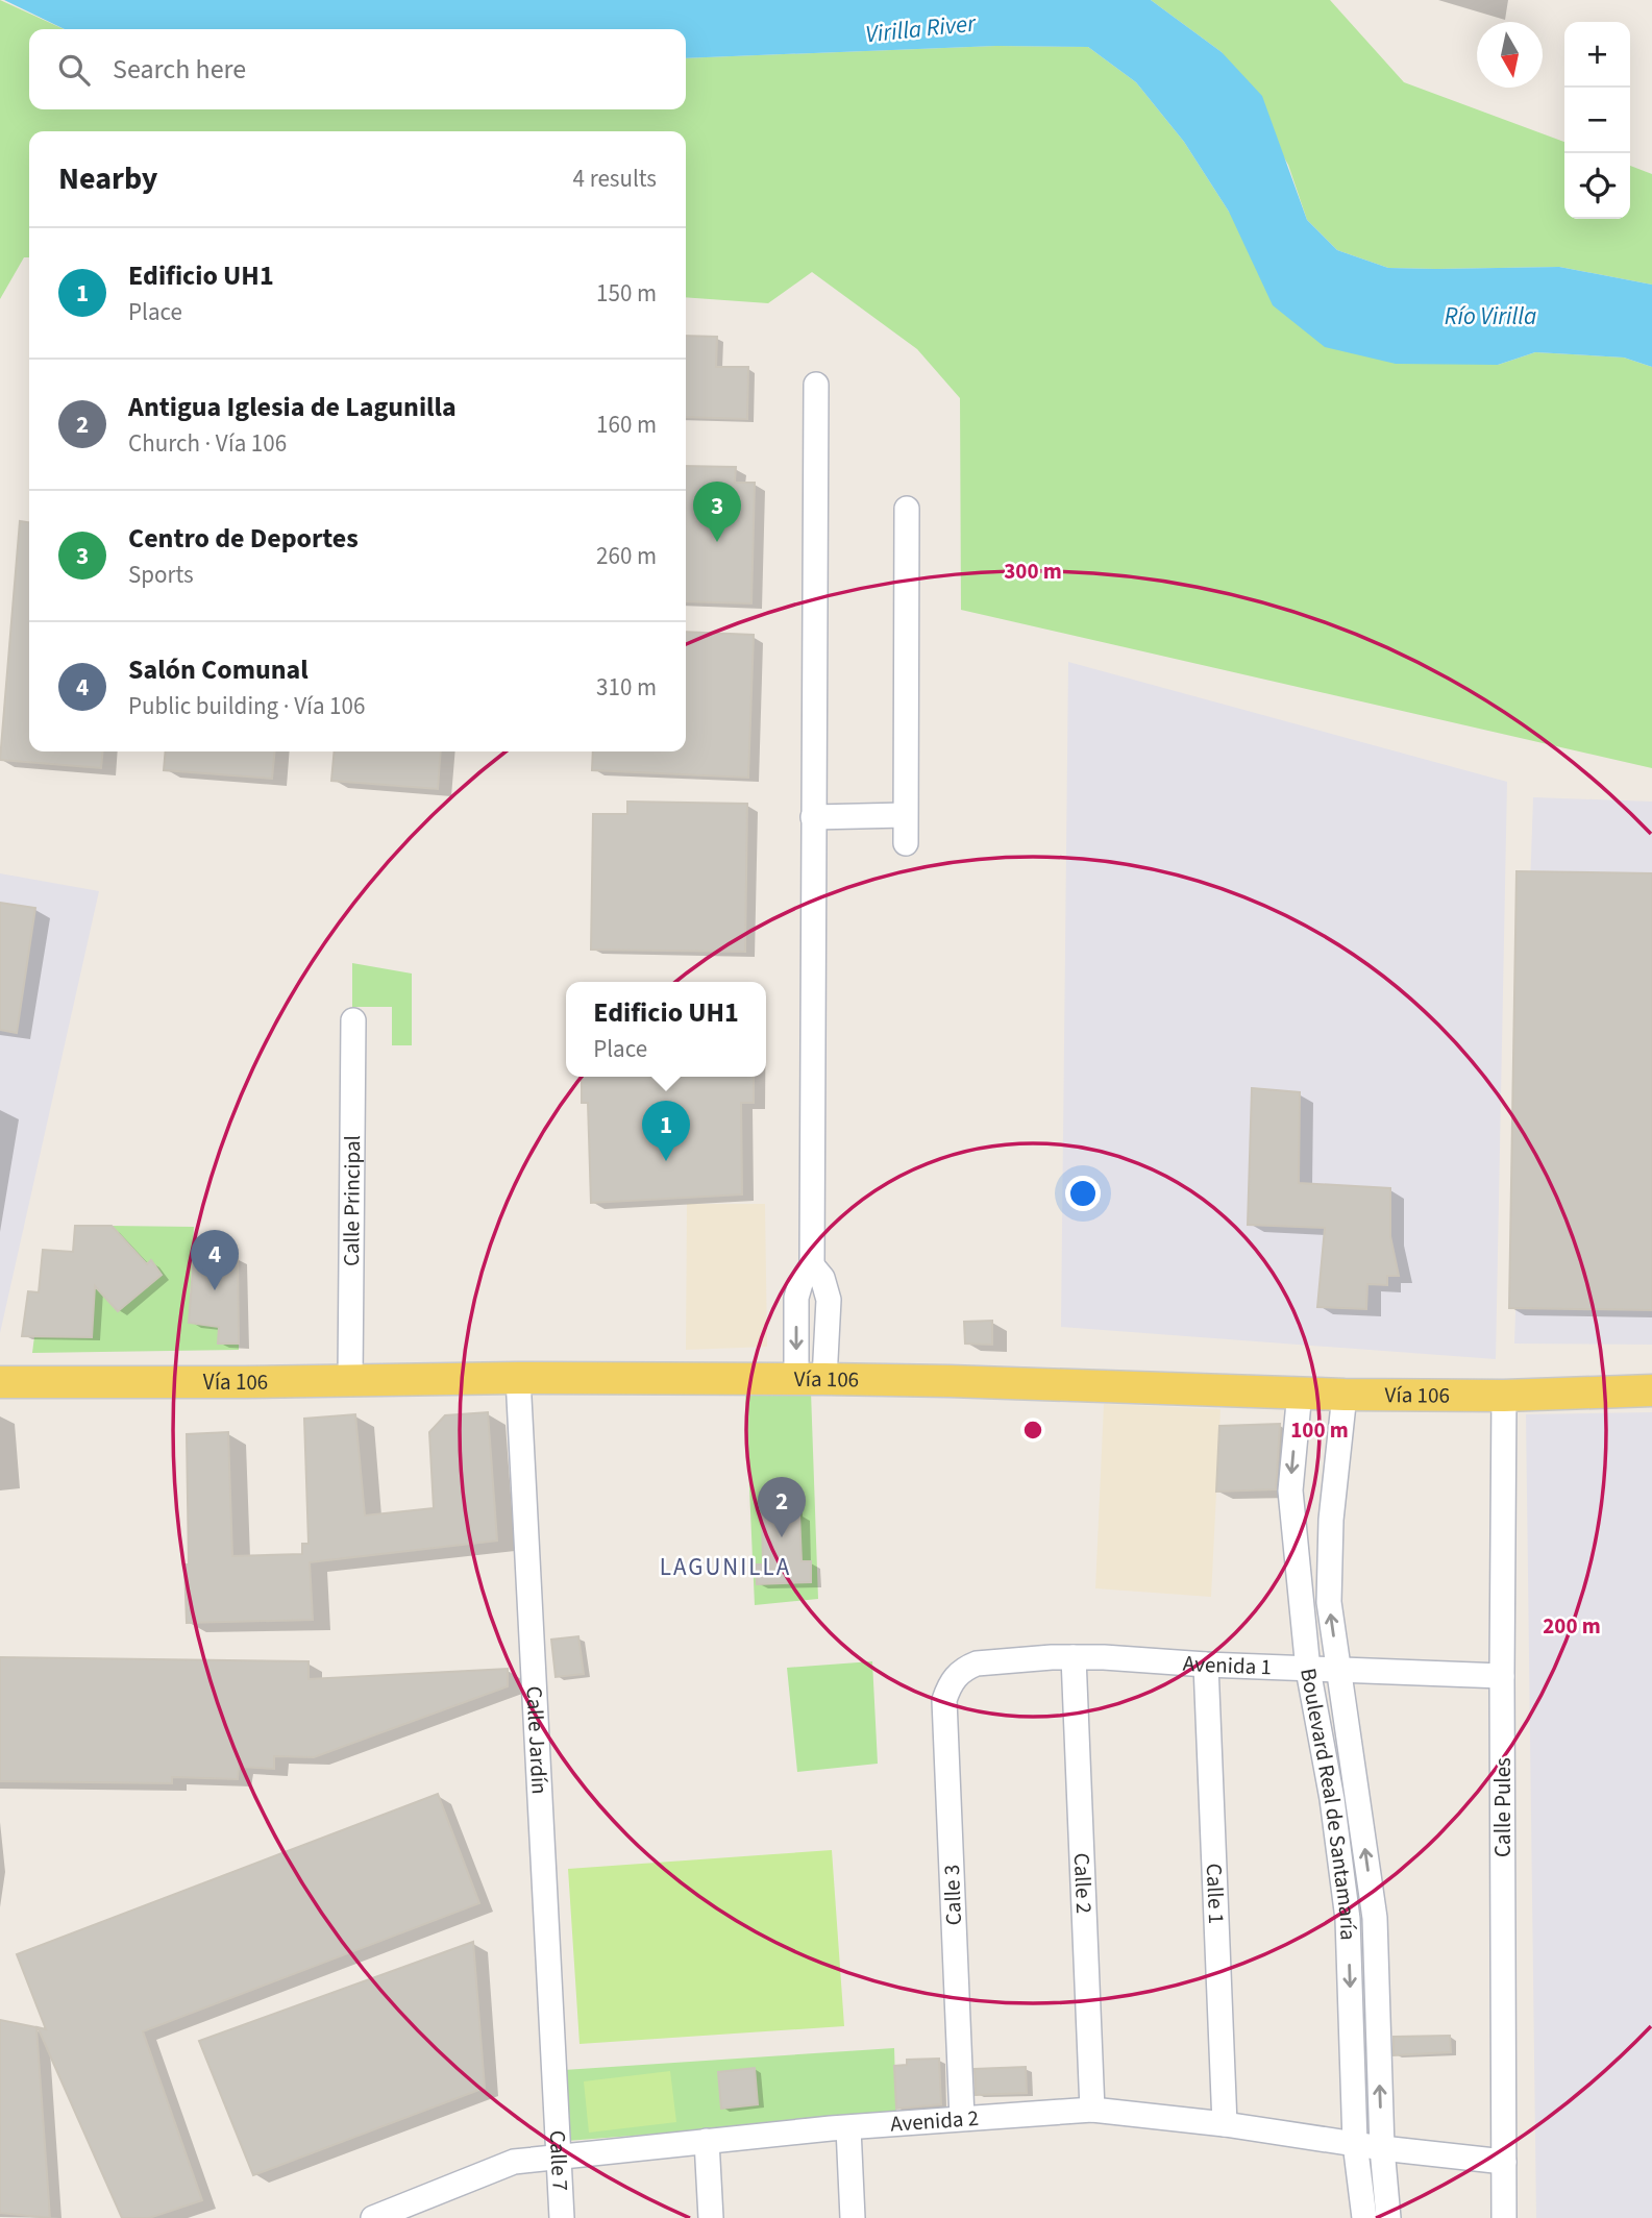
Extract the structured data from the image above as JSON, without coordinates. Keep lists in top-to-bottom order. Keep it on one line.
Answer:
{"streets":{"main road":["Vía 106"],"street":["Calle Principal","Avenida 1","Calle Jardín","Boulevard Real de Santamaría","Calle Pules","Calle 2","Calle 3","Calle 1","Avenida 2","Calle 7"]},"crossings":[["Calle Principal","Vía 106"],["Vía 106","Calle Jardín"],["Vía 106","Boulevard Real de Santamaría"],["Vía 106","Calle Pules"],["Avenida 1","Boulevard Real de Santamaría"],["Avenida 1","Calle Pules"],["Avenida 1","Calle 2"],["Avenida 1","Calle 3"],["Avenida 1","Calle 1"],["Calle Jardín","Calle 7"],["Boulevard Real de Santamaría","Avenida 2"],["Calle Pules","Avenida 2"],["Calle 2","Avenida 2"],["Calle 3","Avenida 2"],["Calle 1","Avenida 2"],["Avenida 2","Calle 7"]],"districts":["LAGUNILLA"],"water":["Virilla River","Río Virilla"],"north":"bottom","page":{"map_buttons":["+","−"],"search":"Search here","heading":["Nearby","4 results"],"list":[{"mark":"1","name":"Edificio UH1","note":"Place","value":"150 m"},{"mark":"2","name":"Antigua Iglesia de Lagunilla","note":"Church · Vía 106","value":"160 m"},{"mark":"3","name":"Centro de Deportes","note":"Sports","value":"260 m"},{"mark":"4","name":"Salón Comunal","note":"Public building · Vía 106","value":"310 m"}],"pins":["3","1","4","2"],"popup":["Edificio UH1","Place"]},"rings":["300 m","100 m","200 m"]}
